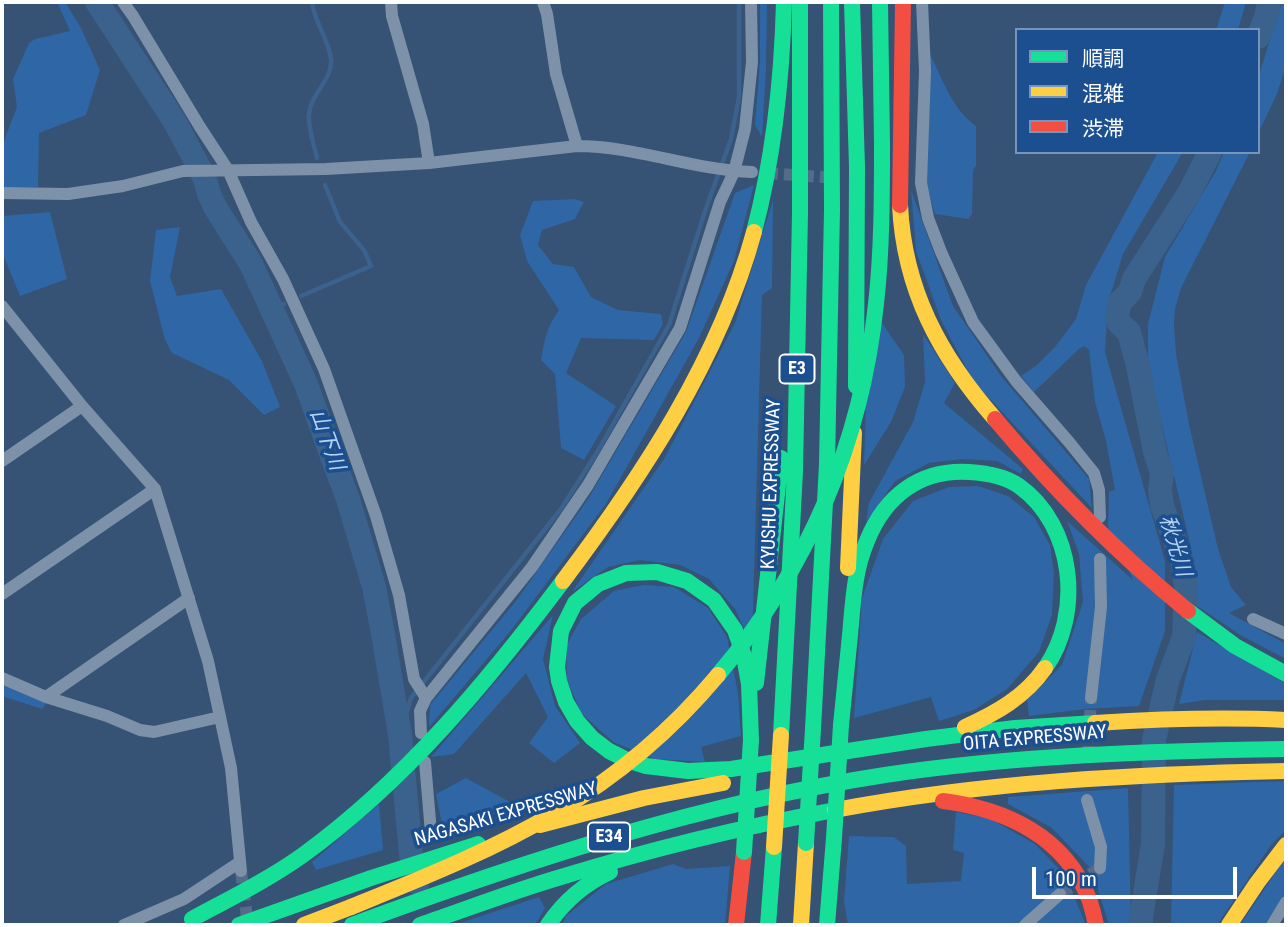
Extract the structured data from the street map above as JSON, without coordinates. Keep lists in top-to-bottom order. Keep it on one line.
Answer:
{"streets":{"highway":["E3","KYUSHU EXPRESSWAY","OITA EXPRESSWAY","E34"]},"water":["山下川","秋光川"],"legend":["順調","混雑","渋滞"],"scale_bar":"100 m"}
